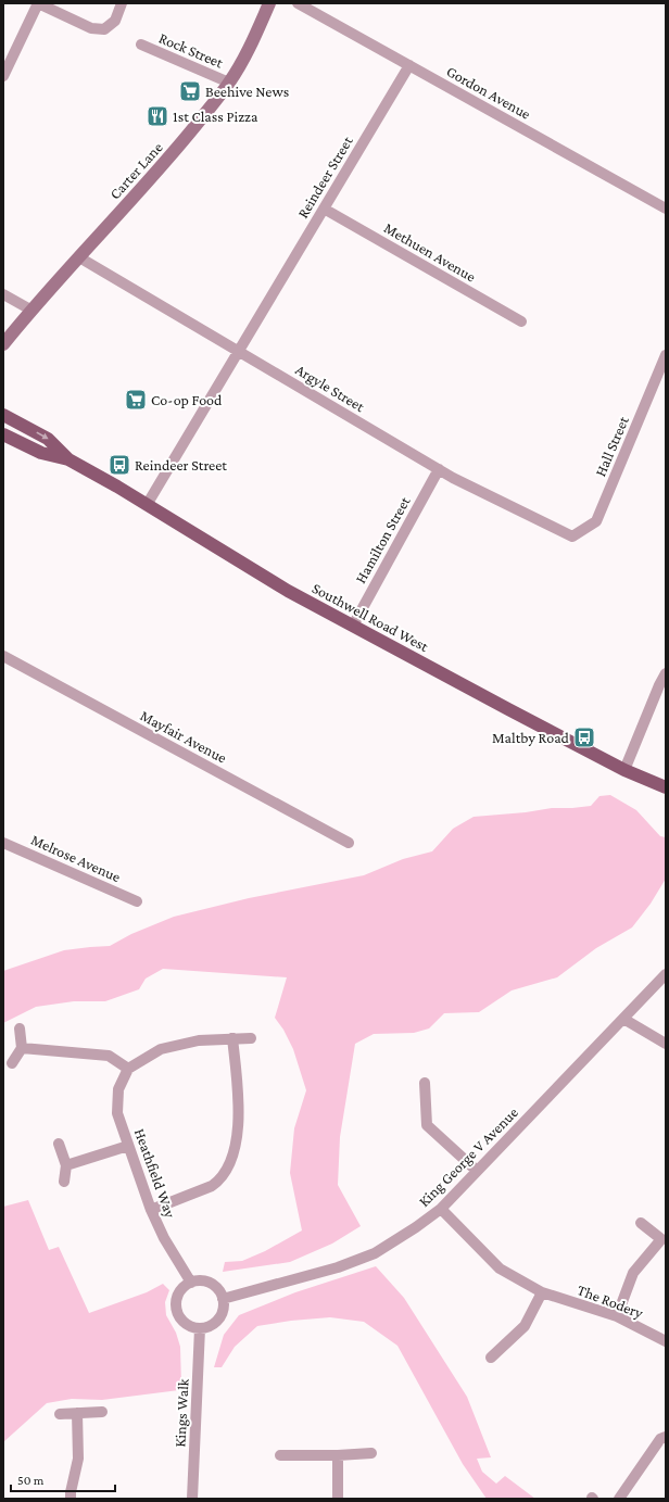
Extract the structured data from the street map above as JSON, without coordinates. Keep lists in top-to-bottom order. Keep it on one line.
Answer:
{"streets":{"main road":["Carter Lane","Southwell Road West"],"street":["Rock Street","Gordon Avenue","Reindeer Street","Methuen Avenue","Argyle Street","Hall Street","Hamilton Street","Mayfair Avenue","Melrose Avenue","King George V Avenue","Heathfield Way","The Rodery","Kings Walk"]},"crossings":[["Rock Street","Carter Lane"],["Gordon Avenue","Reindeer Street"],["Carter Lane","Argyle Street"],["Reindeer Street","Methuen Avenue"],["Reindeer Street","Argyle Street"],["Reindeer Street","Southwell Road West"],["Argyle Street","Hall Street"],["Argyle Street","Hamilton Street"],["Hamilton Street","Southwell Road West"],["King George V Avenue","Heathfield Way"],["King George V Avenue","The Rodery"],["King George V Avenue","Kings Walk"],["Heathfield Way","Kings Walk"]],"places":{"supermarket":["Beehive News","Co-op Food"],"restaurant":["1st Class Pizza"],"bus stop":["Reindeer Street","Maltby Road"]},"scale_bar":"50 m"}
